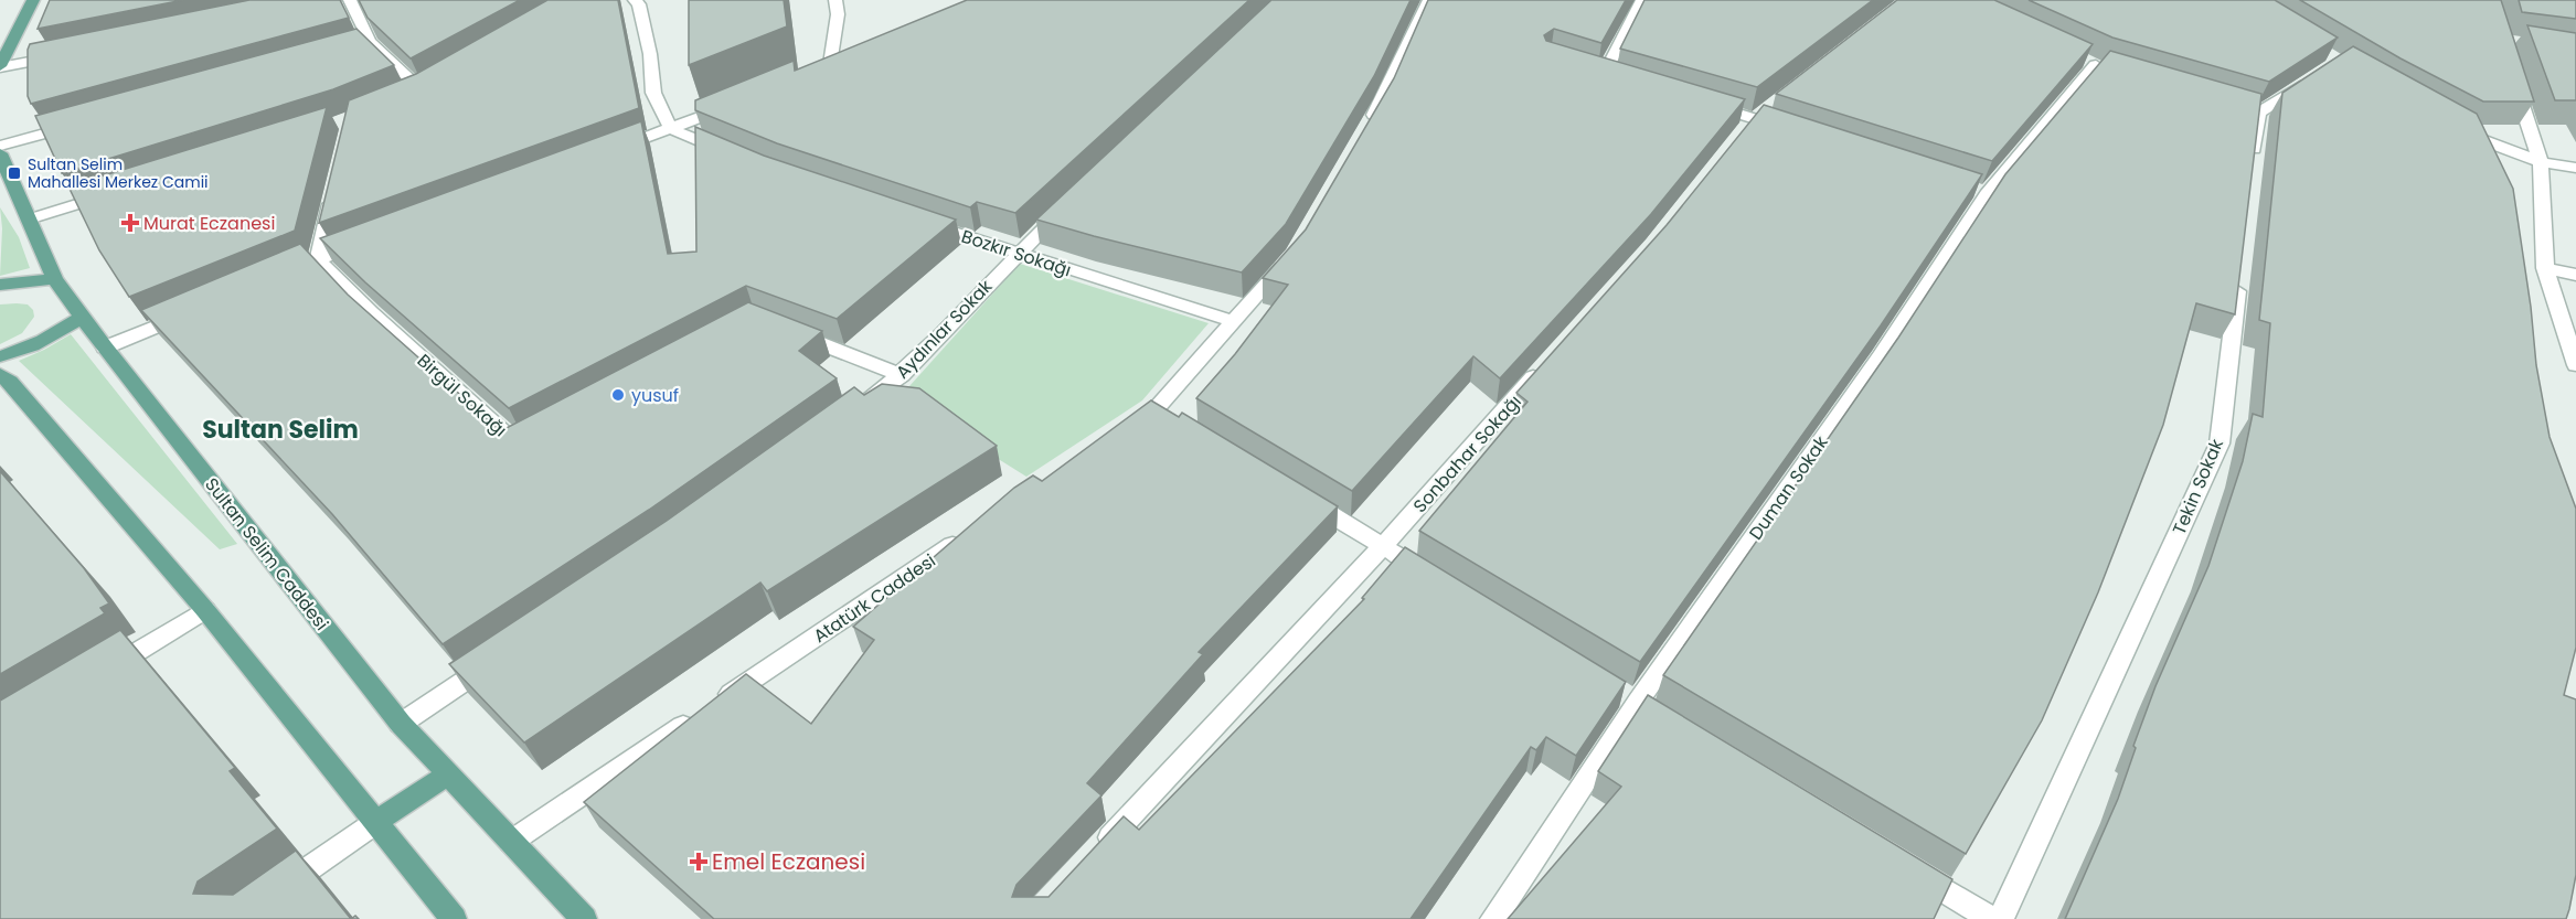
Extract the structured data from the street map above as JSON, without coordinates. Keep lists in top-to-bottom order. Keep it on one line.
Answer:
{"streets":{"main road":["Sultan Selim Caddesi"],"street":["Bozkır Sokağı","Aydınlar Sokak","Birgül Sokağı","Sonbahar Sokağı","Tekin Sokak","Duman Sokak","Atatürk Caddesi"]},"crossings":[["Bozkır Sokağı","Aydınlar Sokak"]],"districts":["Sultan Selim"],"places":{"transit":["Sultan Selim Mahallesi Merkez Camii"],"health":["Murat Eczanesi","Emel Eczanesi"],"other":["yusuf"]}}
